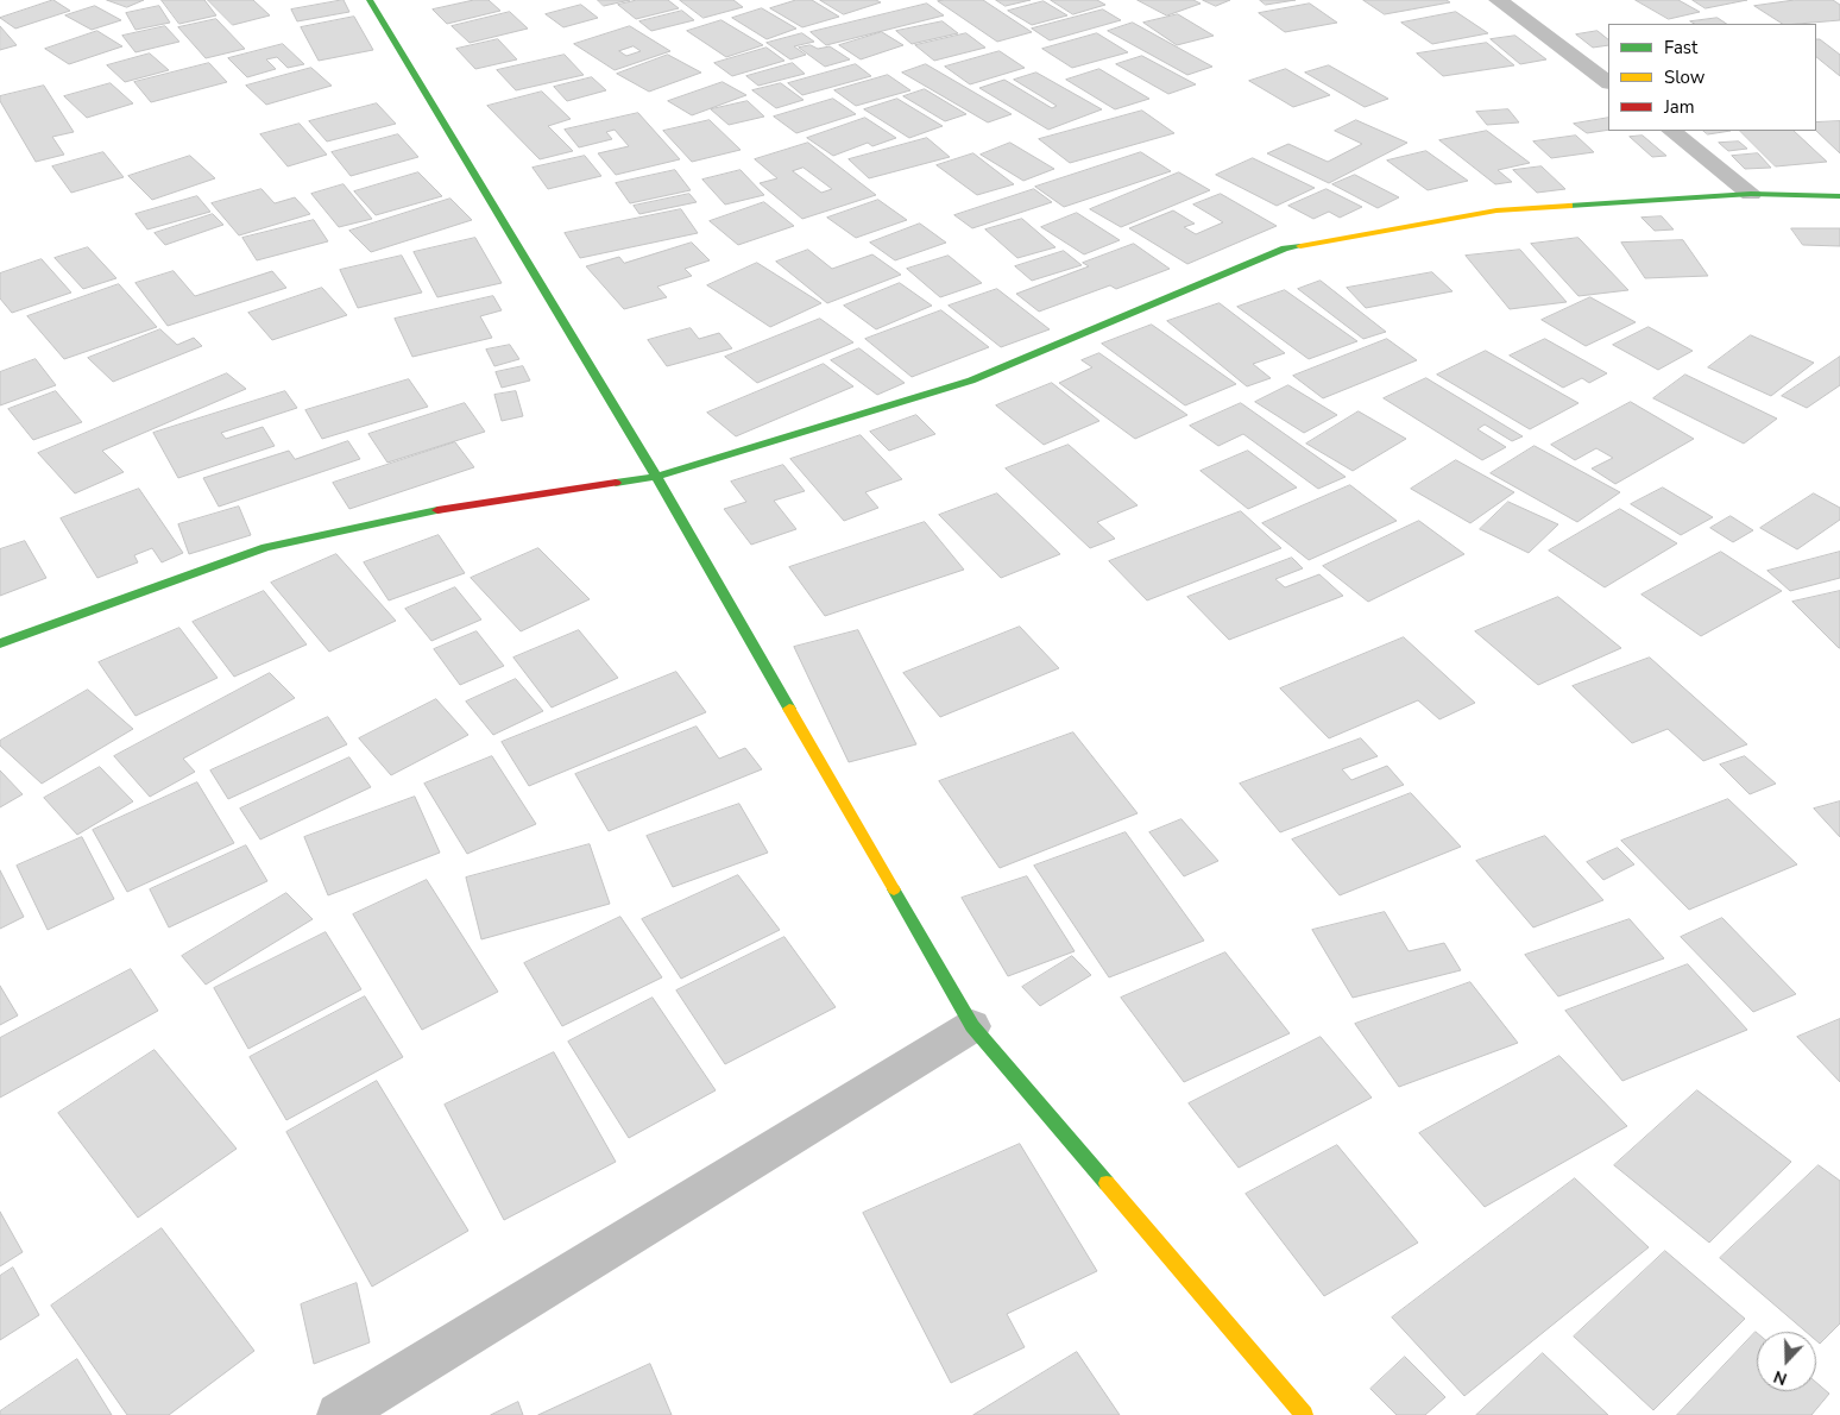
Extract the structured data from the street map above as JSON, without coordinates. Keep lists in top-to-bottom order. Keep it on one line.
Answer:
{"legend":["Fast","Slow","Jam"],"north":"bottom"}
